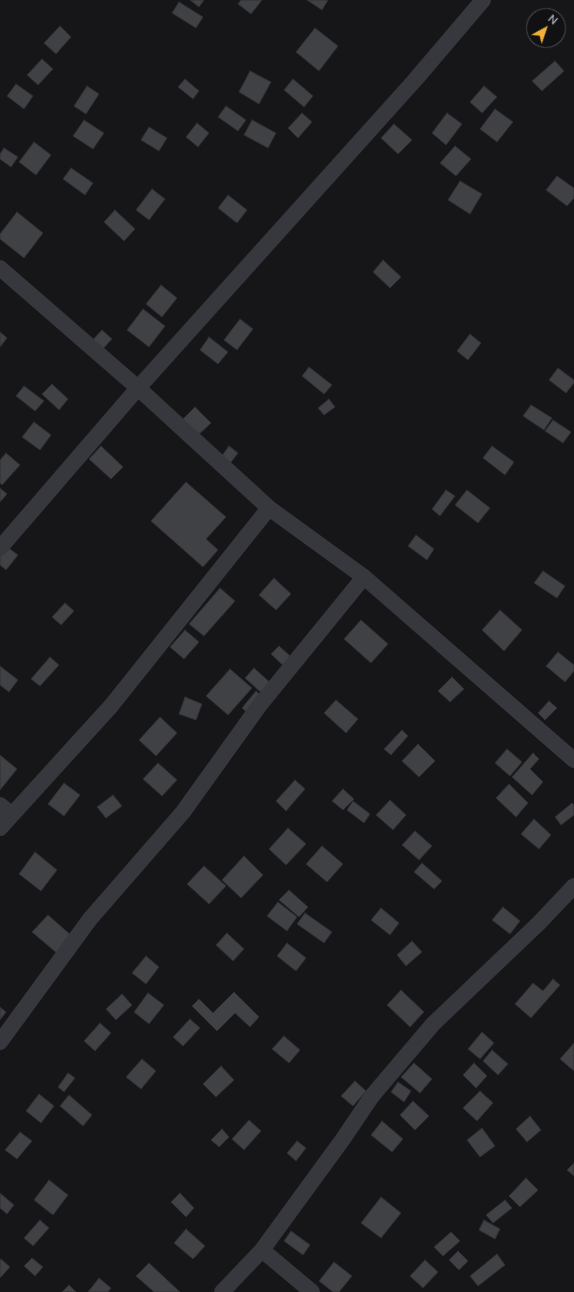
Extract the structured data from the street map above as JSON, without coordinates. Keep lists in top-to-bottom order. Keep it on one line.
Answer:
{"north":"top right"}
